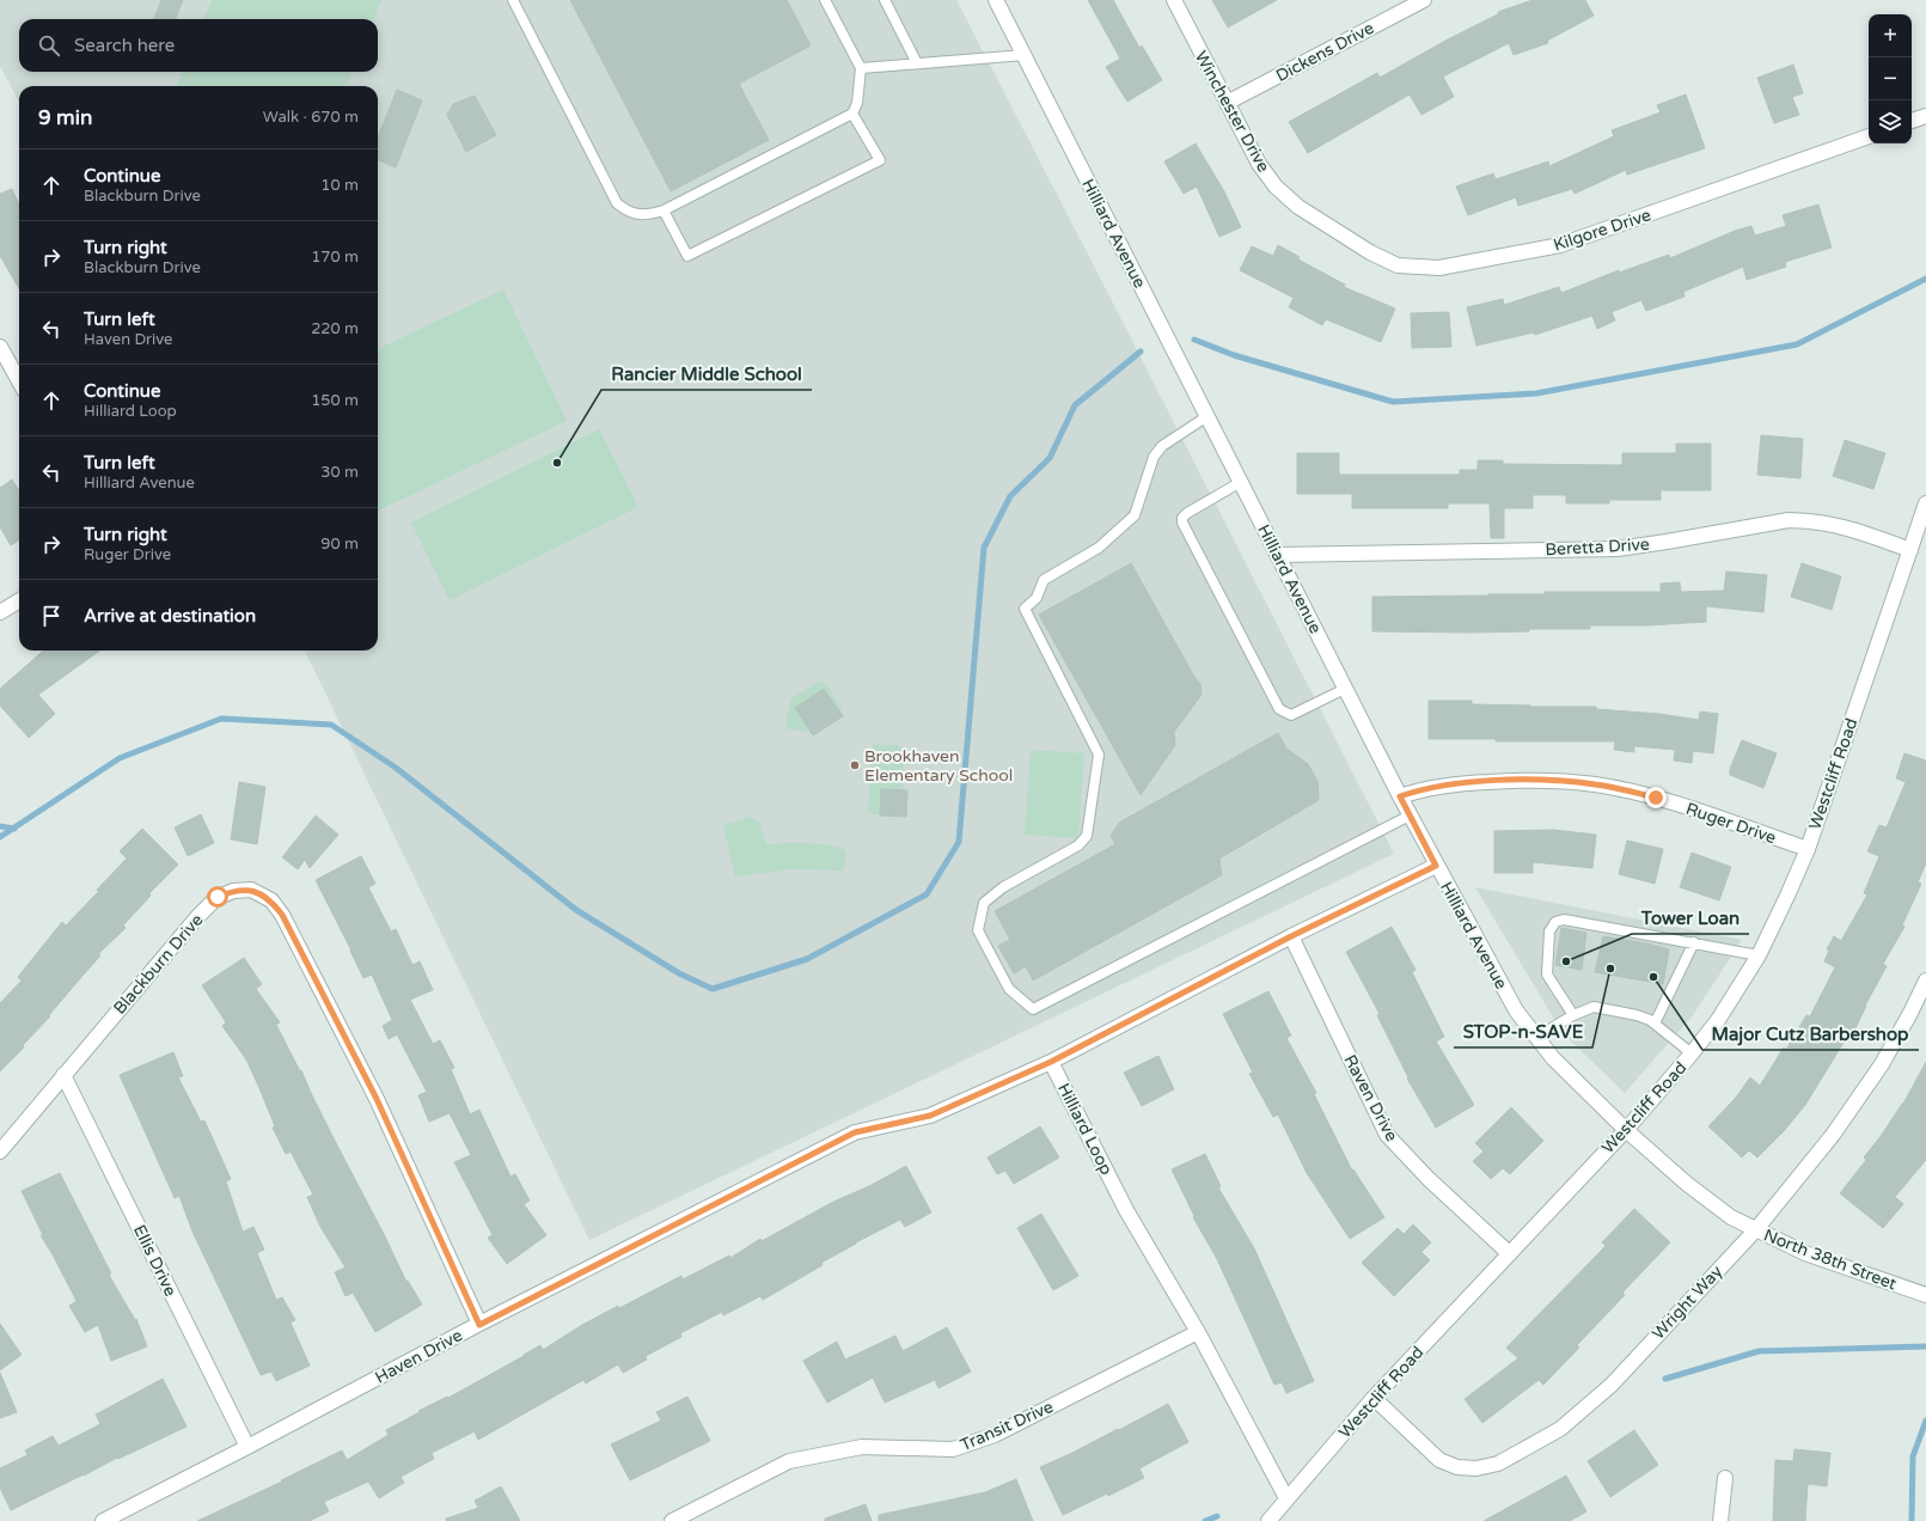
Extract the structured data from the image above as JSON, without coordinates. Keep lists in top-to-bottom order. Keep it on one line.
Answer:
{"streets":{"street":["Dickens Drive","Winchester Drive","Kilgore Drive","Hilliard Avenue","Beretta Drive","Westcliff Road","Ruger Drive","Blackburn Drive","Raven Drive","Hilliard Loop","North 38th Street","Ellis Drive","Wright Way","Haven Drive","Transit Drive"]},"crossings":[["Dickens Drive","Winchester Drive"],["Winchester Drive","Kilgore Drive"],["Hilliard Avenue","Beretta Drive"],["Hilliard Avenue","Westcliff Road"],["Hilliard Avenue","Ruger Drive"],["Hilliard Avenue","North 38th Street"],["Beretta Drive","Westcliff Road"],["Westcliff Road","Ruger Drive"],["Westcliff Road","Raven Drive"],["Westcliff Road","Hilliard Loop"],["Westcliff Road","North 38th Street"],["Westcliff Road","Wright Way"],["Blackburn Drive","Ellis Drive"],["Blackburn Drive","Haven Drive"],["Hilliard Loop","Haven Drive"],["Hilliard Loop","Transit Drive"],["North 38th Street","Wright Way"],["Ellis Drive","Haven Drive"]],"places":["Rancier Middle School","Brookhaven Elementary School","Tower Loan","STOP-n-SAVE","Major Cutz Barbershop"],"page":{"map_buttons":["+","−"],"search":"Search here","heading":["9 min","Walk · 670 m"],"list":[["Continue","Blackburn Drive","10 m"],["Turn right","Blackburn Drive","170 m"],["Turn left","Haven Drive","220 m"],["Continue","Hilliard Loop","150 m"],["Turn left","Hilliard Avenue","30 m"],["Turn right","Ruger Drive","90 m"],"Arrive at destination"]}}
